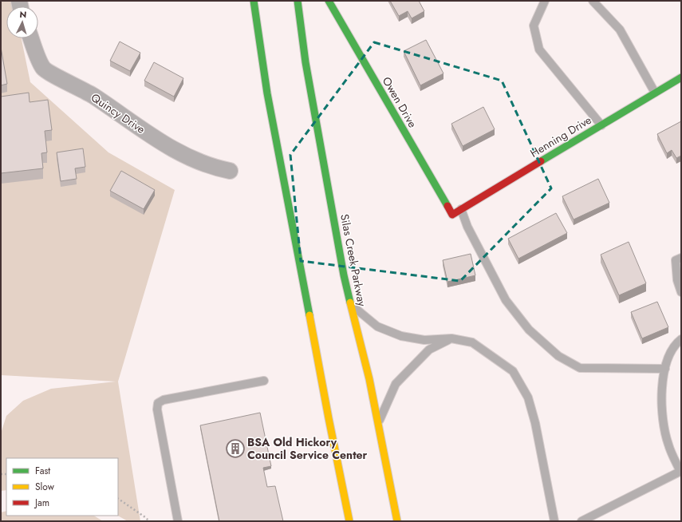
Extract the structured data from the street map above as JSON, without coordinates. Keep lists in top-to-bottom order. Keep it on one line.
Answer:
{"streets":{"main road":["Owen Drive","Henning Drive","Silas Creek Parkway"],"street":["Quincy Drive"]},"crossings":[["Owen Drive","Henning Drive"]],"places":{"building":["BSA Old Hickory Council Service Center"]},"legend":["Fast","Slow","Jam"],"north":"top"}
